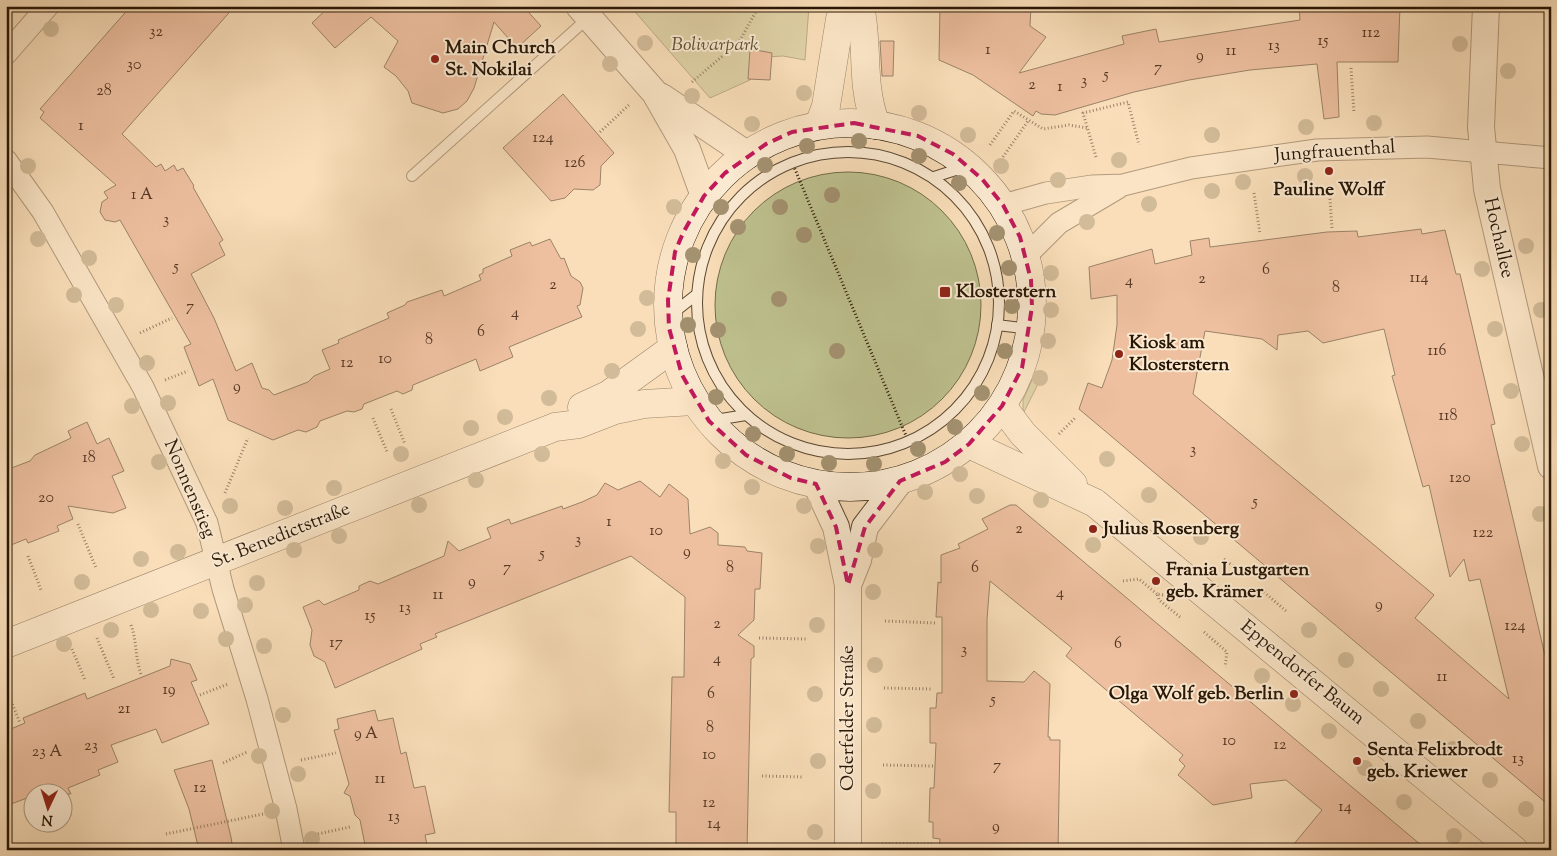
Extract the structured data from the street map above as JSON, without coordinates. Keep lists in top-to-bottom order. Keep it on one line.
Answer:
{"streets":{"main road":["St. Benedictstraße","Eppendorfer Baum"],"street":["Jungfrauenthal","Hochallee","Nonnenstieg","Oderfelder Straße"]},"crossings":[["Jungfrauenthal","Hochallee"],["Nonnenstieg","St. Benedictstraße"]],"parks":["Bolivarpark"],"places":{"other":["Main Church St. Nokilai","Pauline Wolff","Kiosk am Klosterstern","Julius Rosenberg","Frania Lustgarten geb. Krämer","Olga Wolf geb. Berlin","Senta Felixbrodt geb. Kriewer"],"transit":["Klosterstern"]},"house_numbers":["32","112","15","13","1","11","9","30","7","5","3","2","1","28","1","124","126","1 A","3","5","6","114","2","4","2","8","7","4","6","8","116","10","12","9","118","3","18","120","20","5","1","2","10","122","3","9","5","7","8","6","9","4","11","9","13","15","2","124","17","6","3","4","11","19","6","5","21","8","9 A","10","12","23","23 A","10","13","7","11","12","12","14","13","14","9"],"north":"bottom"}
